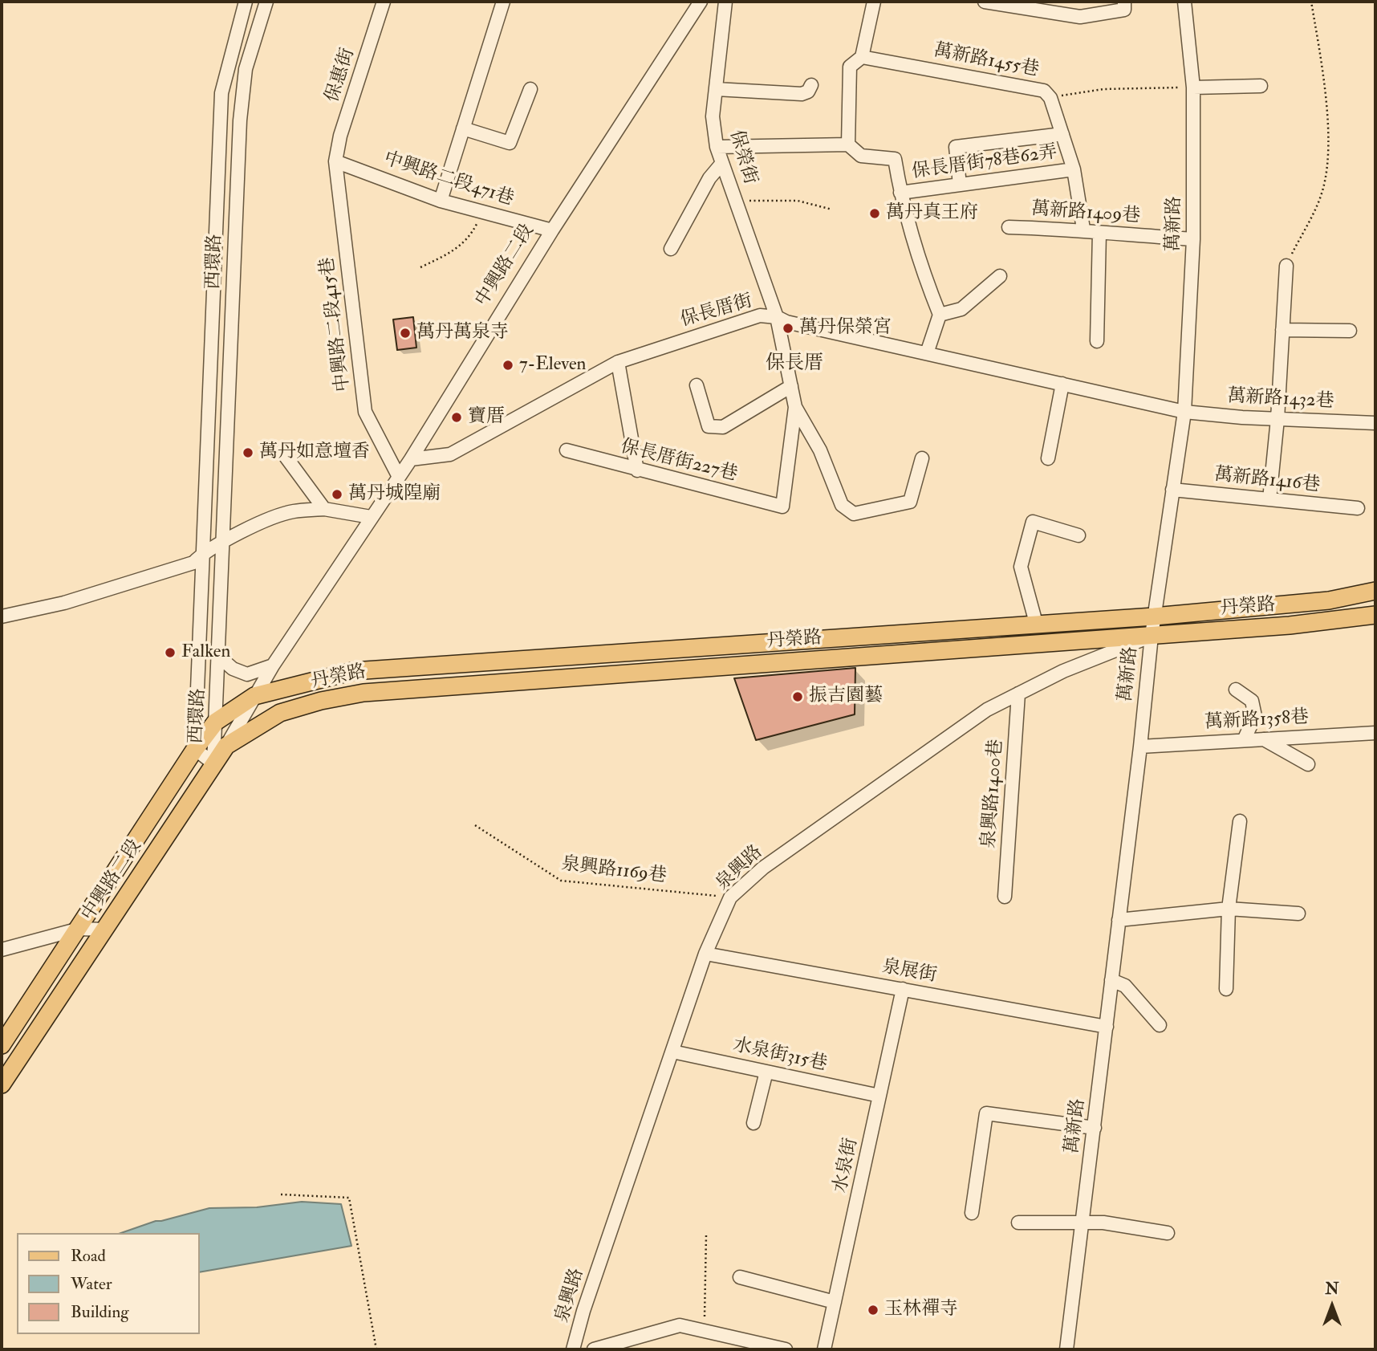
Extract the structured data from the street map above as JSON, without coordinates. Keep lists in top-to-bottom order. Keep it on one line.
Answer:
{"streets":{"main road":["中興路二段","丹榮路"],"street":["萬新路1455巷","保惠街","保榮街","保長厝街78巷62弄","中興路二段471巷","萬新路1409巷","萬新路","西環路","保長厝街","中興路二段415巷","萬新路1432巷","保長厝街227巷","萬新路1416巷","萬新路1358巷","泉興路1400巷","泉興路","泉展街","水泉街315巷","水泉街"],"path":["泉興路1169巷"]},"crossings":[["萬新路1455巷","萬新路"],["保惠街","中興路二段471巷"],["保惠街","中興路二段415巷"],["保榮街","保長厝街"],["保榮街","保長厝街227巷"],["中興路二段471巷","中興路二段"],["中興路二段471巷","中興路二段415巷"],["萬新路1409巷","萬新路"],["萬新路","保長厝街"],["萬新路","萬新路1432巷"],["萬新路","萬新路1416巷"],["萬新路","丹榮路"],["萬新路","萬新路1358巷"],["萬新路","泉興路"],["萬新路","泉展街"],["西環路","中興路二段"],["中興路二段","保長厝街"],["中興路二段","中興路二段415巷"],["中興路二段","丹榮路"],["保長厝街","萬新路1432巷"],["丹榮路","泉興路"],["泉興路1400巷","泉興路"],["泉興路","泉興路1169巷"],["泉興路","泉展街"],["泉興路","水泉街315巷"],["泉展街","水泉街"],["水泉街315巷","水泉街"]],"districts":["保長厝"],"places":["萬丹真王府","萬丹保榮宮","萬丹萬泉寺","7-Eleven","寶厝","萬丹如意壇香","萬丹城隍廟","Falken","振吉園藝","玉林禪寺"],"legend":["Road","Water","Building"],"north":"top"}
